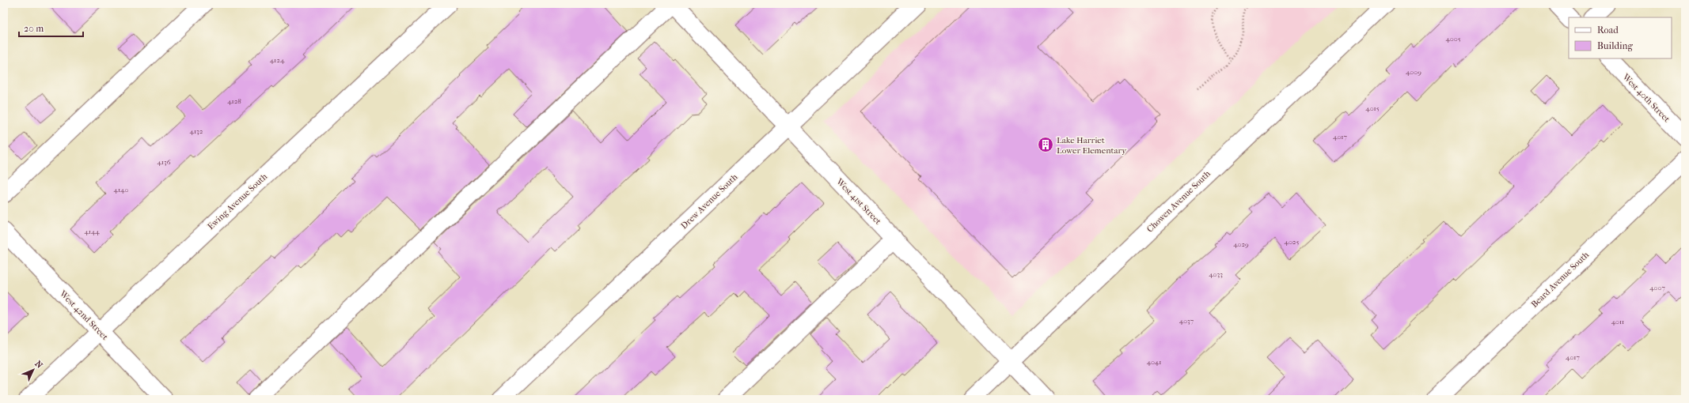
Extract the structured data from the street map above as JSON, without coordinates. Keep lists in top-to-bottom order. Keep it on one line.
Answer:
{"streets":{"street":["West 40th Street","Ewing Avenue South","Drew Avenue South","West 41st Street","Chowen Avenue South","Beard Avenue South","West 42nd Street"]},"crossings":[["Ewing Avenue South","West 42nd Street"],["Drew Avenue South","West 41st Street"],["West 41st Street","Chowen Avenue South"]],"places":{"building":["Lake Harriet Lower Elementary"]},"house_numbers":["4005","4124","4009","4128","4015","4132","4017","4136","4140","4144","4025","4029","4033","4007","4037","4011","4017","4041"],"legend":["Road","Building"],"scale_bar":"20 m","north":"top right"}
